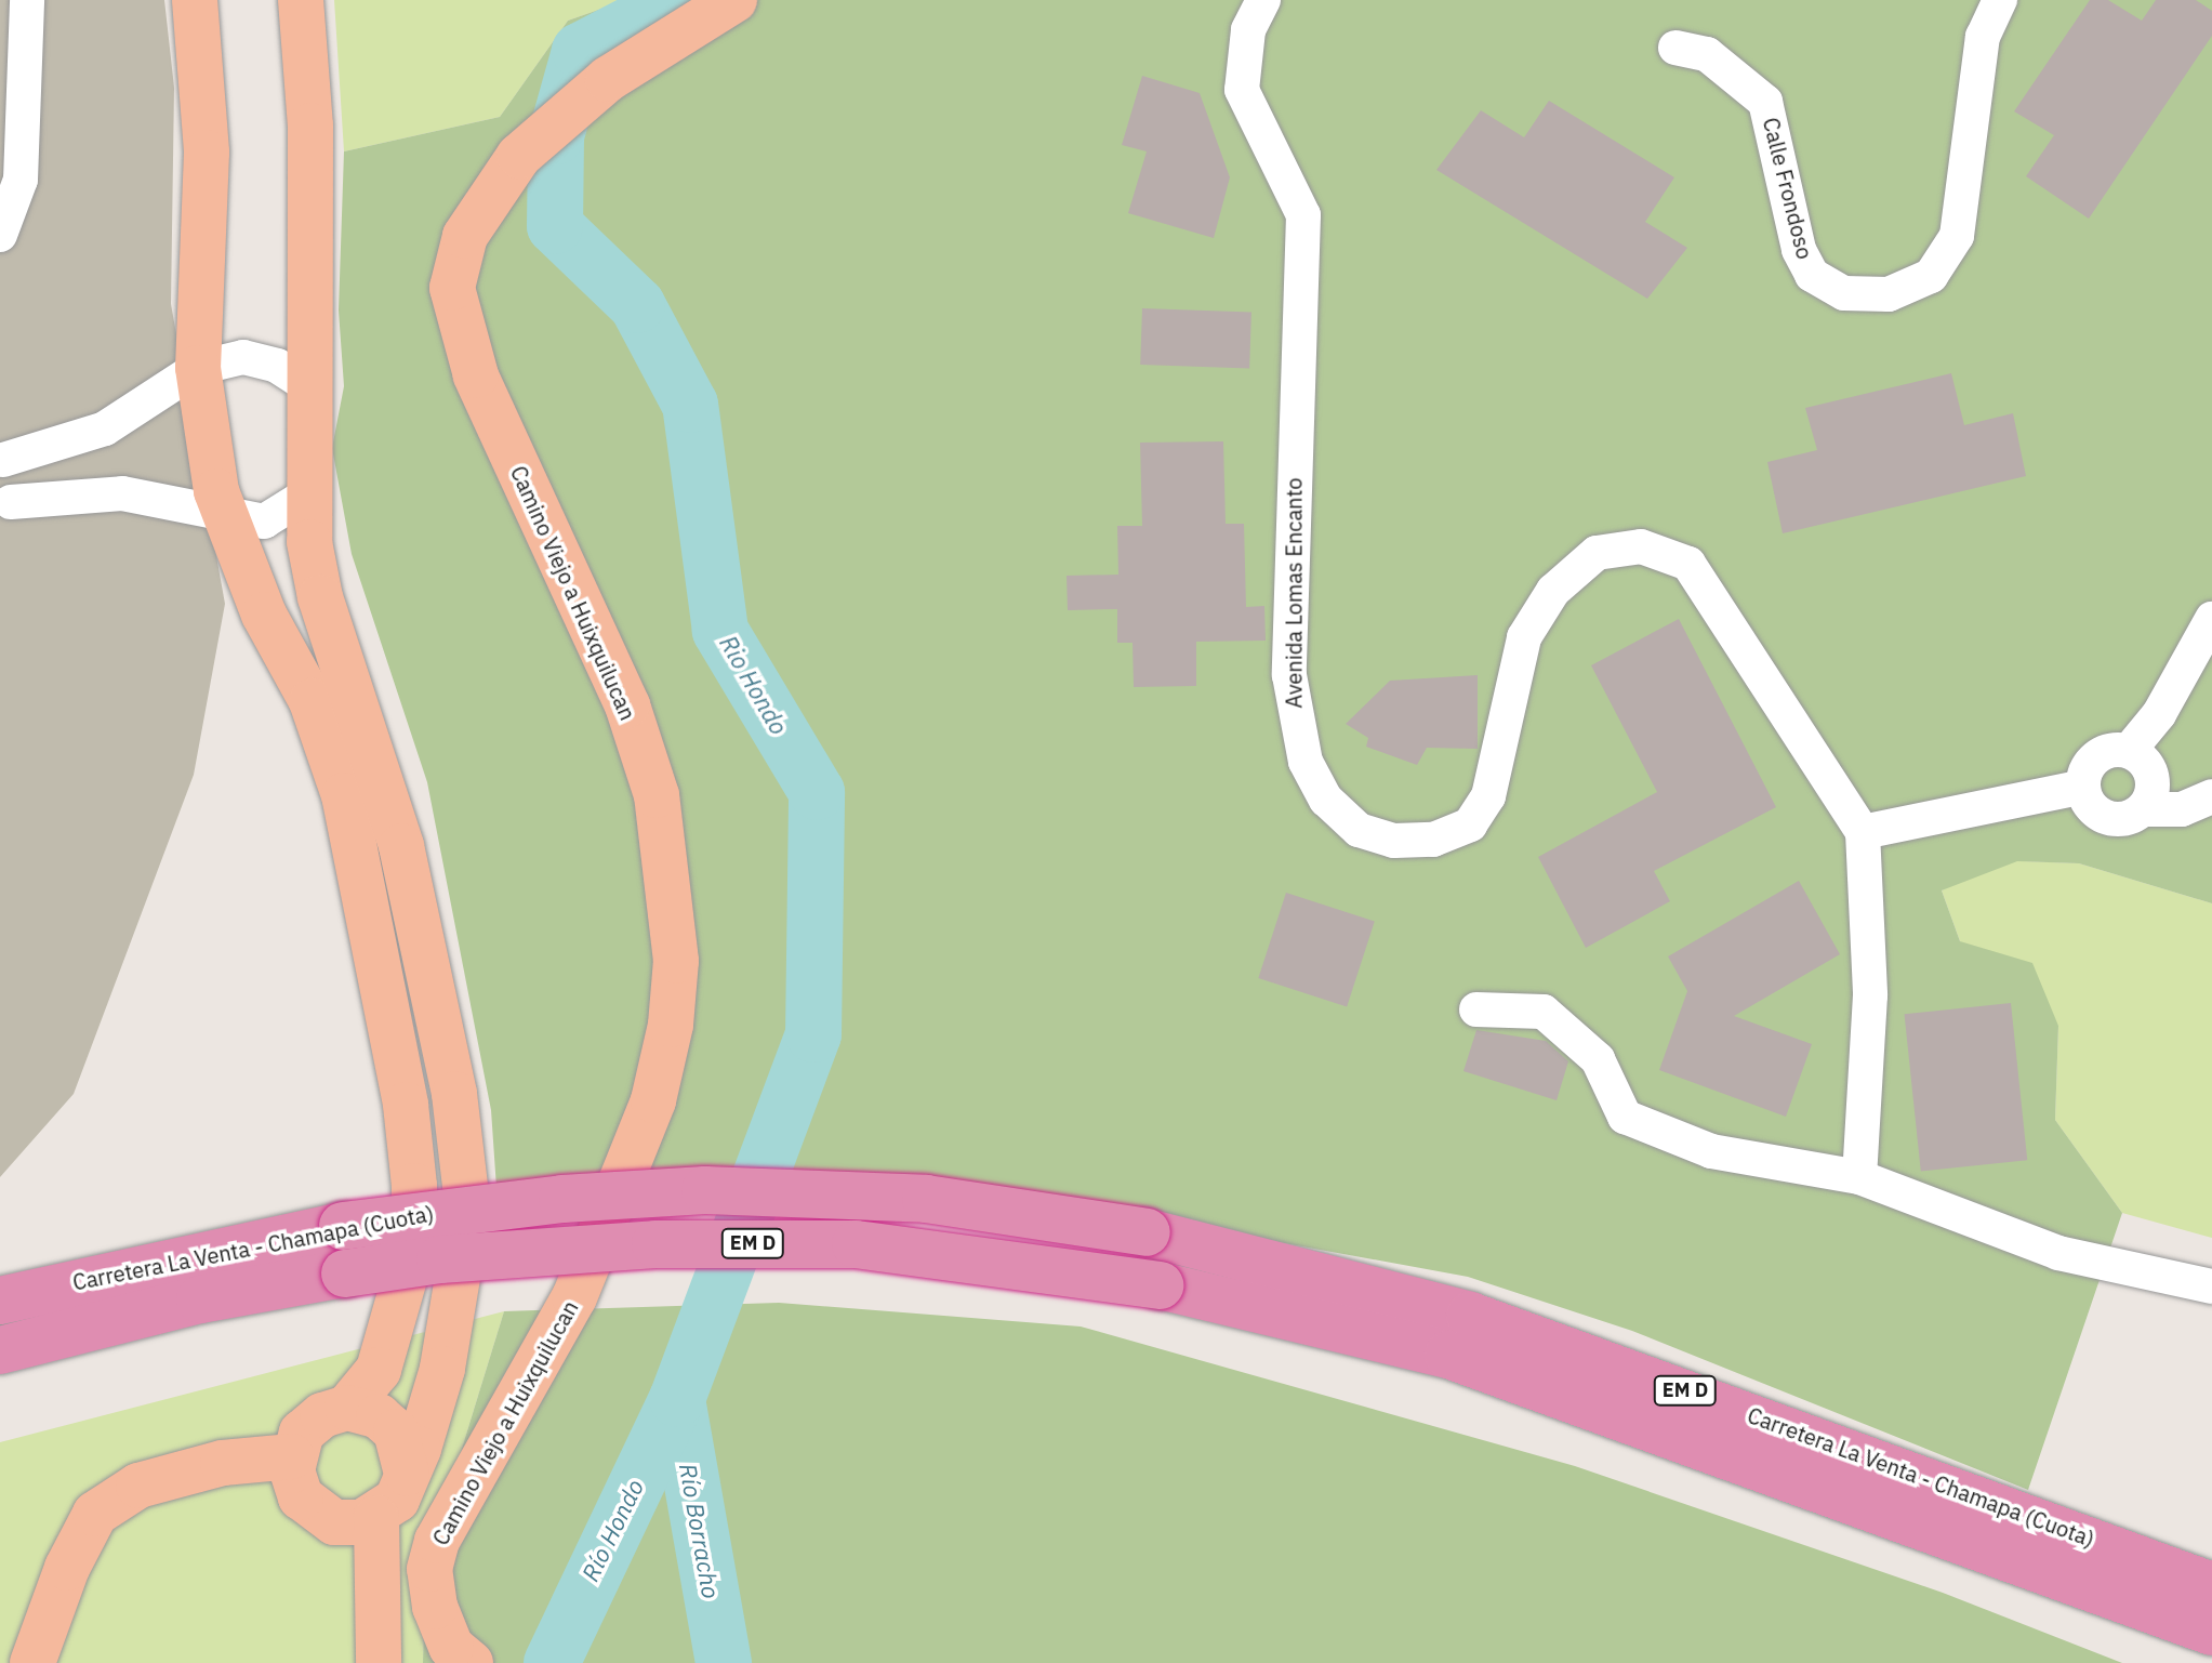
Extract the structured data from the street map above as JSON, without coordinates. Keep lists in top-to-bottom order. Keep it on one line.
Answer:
{"streets":{"highway":["EM D","Carretera La Venta - Chamapa (Cuota)"],"main road":["Camino Viejo a Huixquilucan"],"street":["Calle Frondoso","Avenida Lomas Encanto"]},"water":["Rio Hondo","Río Hondo","Río Borracho"]}
